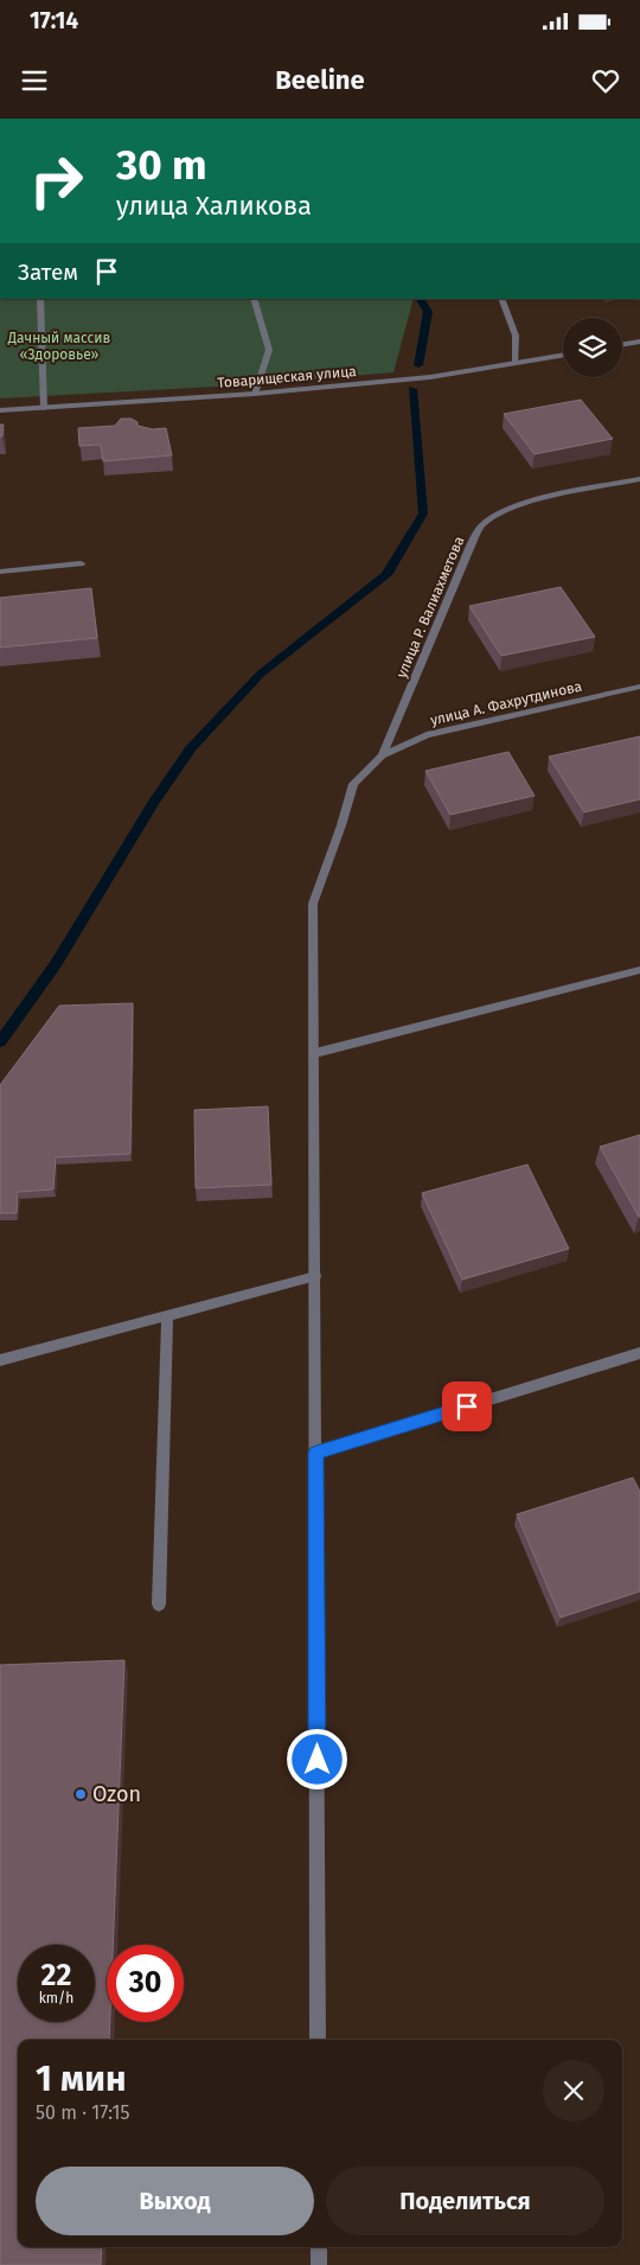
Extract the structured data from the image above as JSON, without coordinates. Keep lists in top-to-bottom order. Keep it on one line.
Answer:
{"streets":{"street":["Товарищеская улица","улица Р. Валиахметова","улица А. Фахрутдинова"]},"crossings":[["улица Р. Валиахметова","улица А. Фахрутдинова"]],"parks":["Дачный массив «Здоровье»"],"places":["Ozon"],"page":{"status":"17:14","header":"Beeline","turn":["30 m","улица Халикова"],"then":"Затем","speed":"22 km/h","limit":"30","heading":["1 мин","50 m · 17:15"],"buttons":["Выход","Поделиться"]}}
